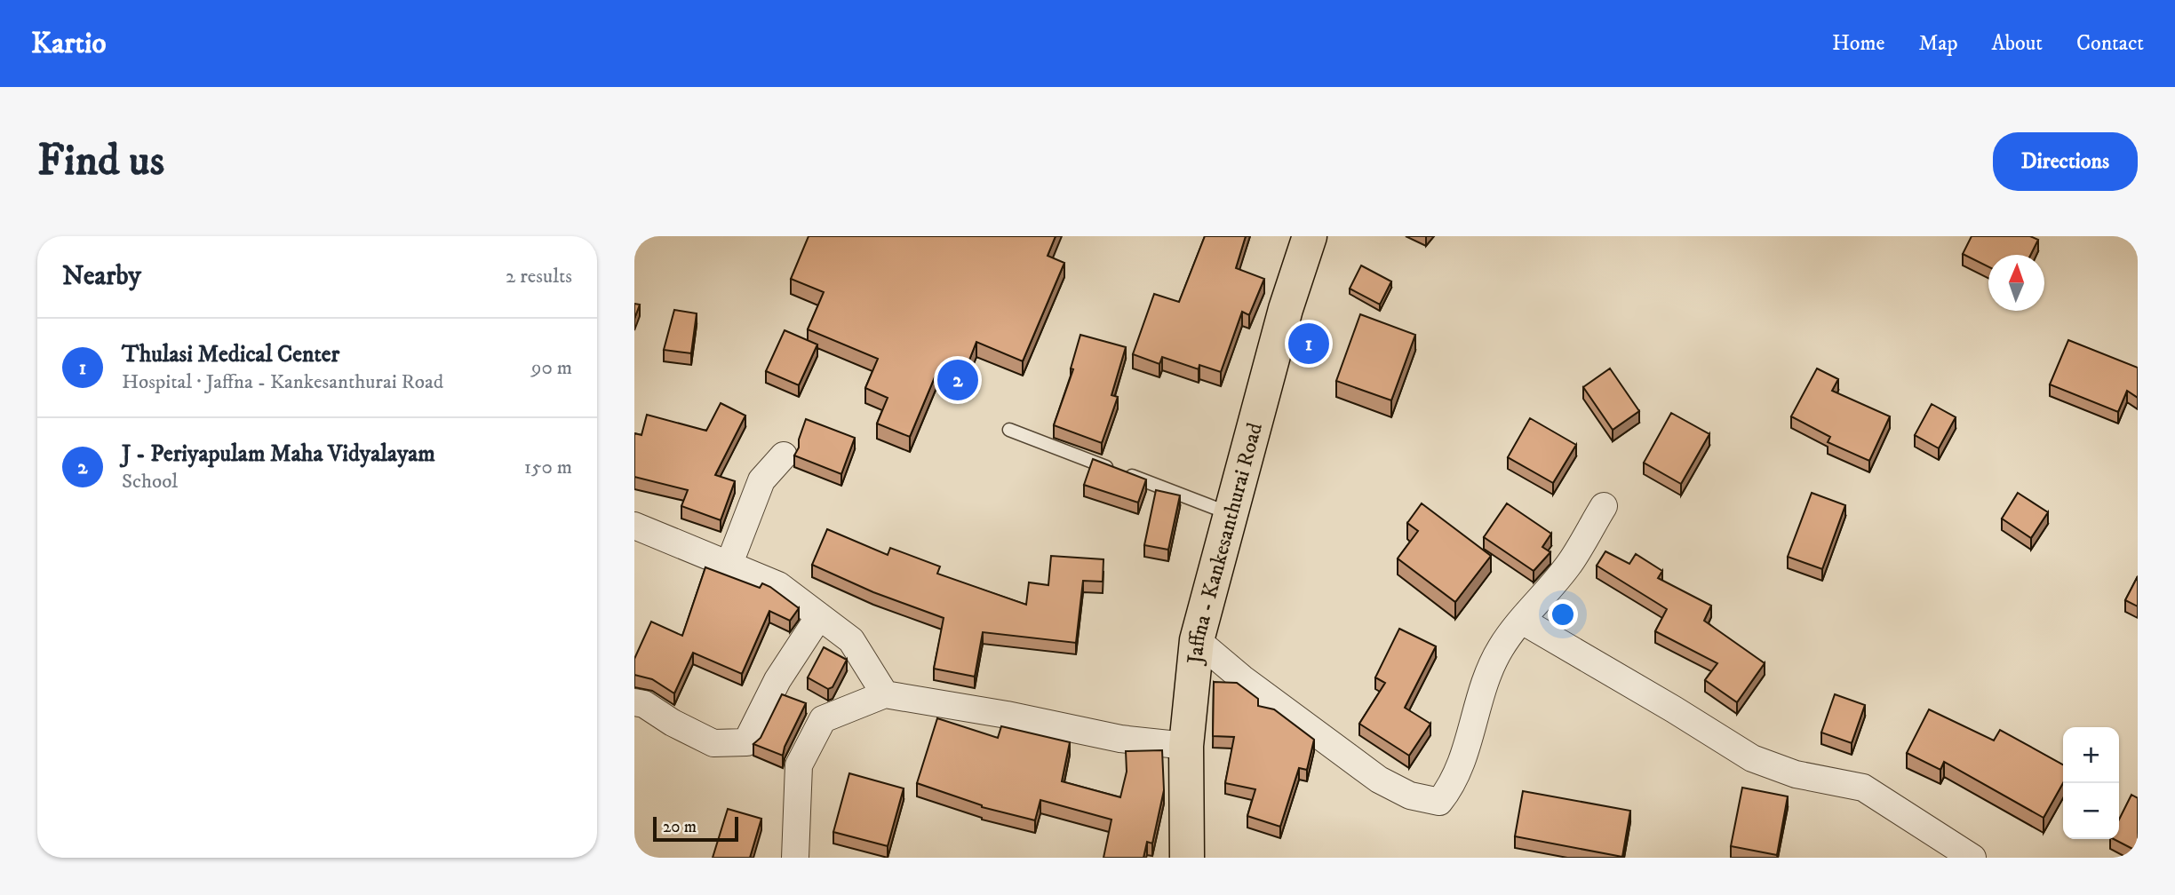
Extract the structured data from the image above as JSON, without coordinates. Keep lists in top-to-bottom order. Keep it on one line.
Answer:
{"streets":{"main road":["Jaffna - Kankesanthurai Road"]},"scale_bar":"20 m","north":"top","page":{"header":"Kartio","nav":["Home","Map","About","Contact"],"buttons":"Directions","title":"Find us","heading":["Nearby","2 results"],"list":[{"mark":"1","name":"Thulasi Medical Center","note":"Hospital · Jaffna - Kankesanthurai Road","value":"90 m"},{"mark":"2","name":"J - Periyapulam Maha Vidyalayam","note":"School","value":"150 m"}],"pins":["1","2"],"map_buttons":["+","−"],"scale":"20 m"}}
